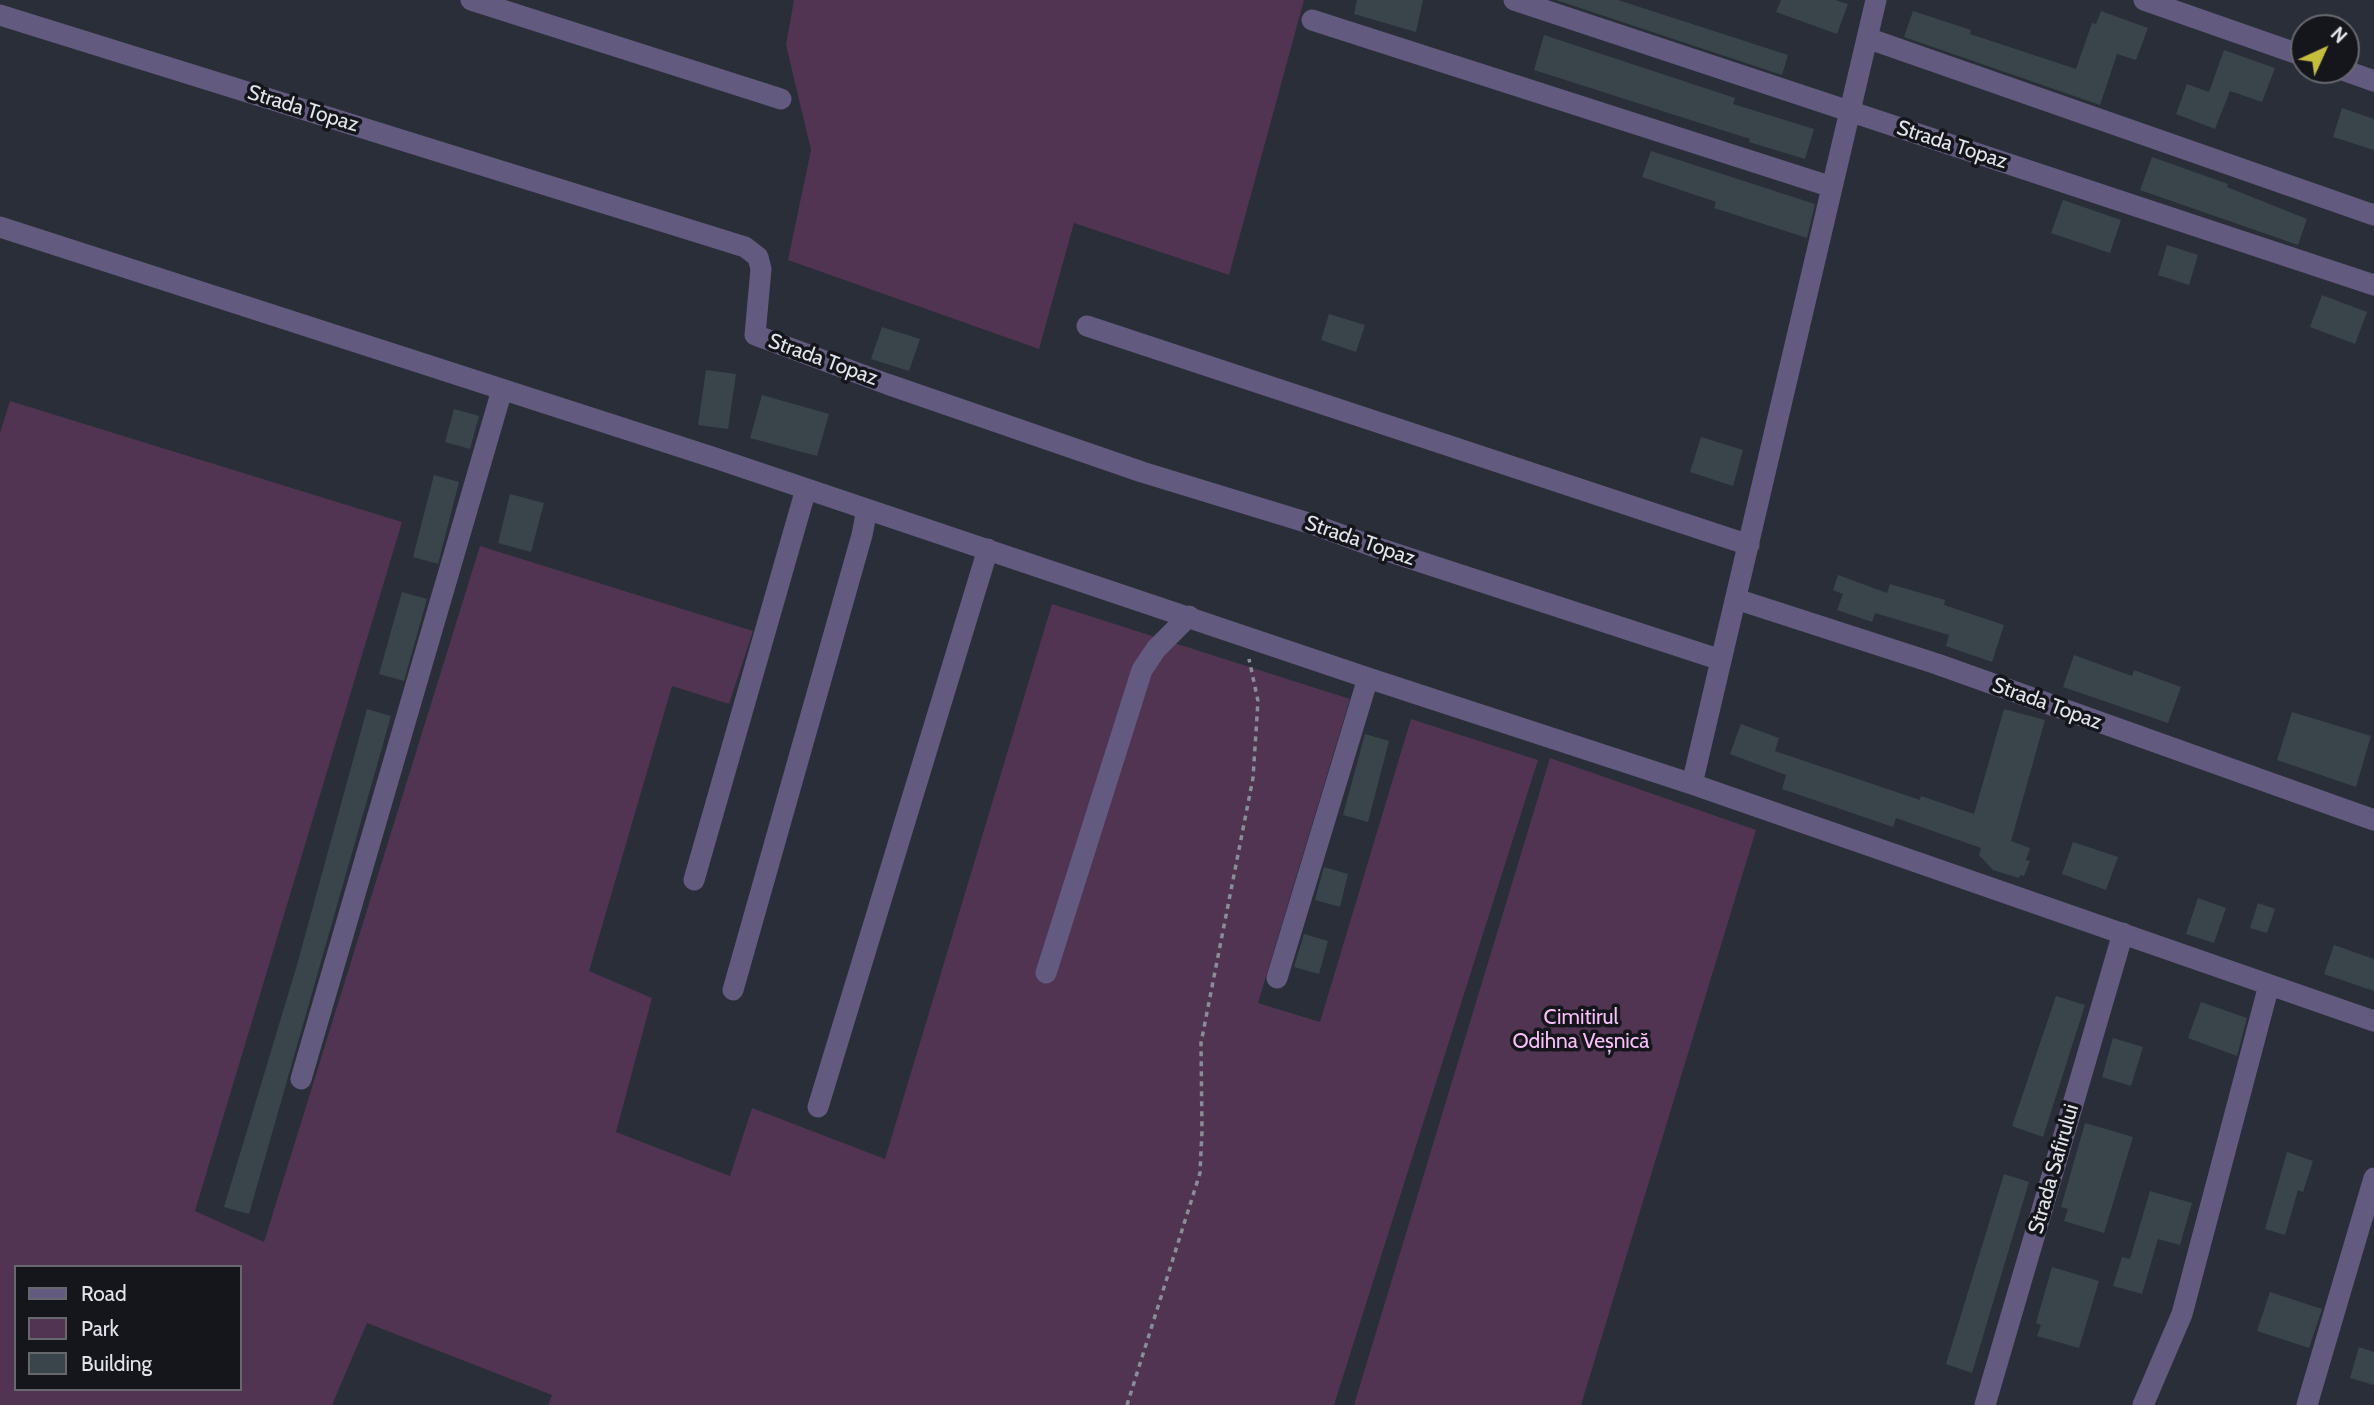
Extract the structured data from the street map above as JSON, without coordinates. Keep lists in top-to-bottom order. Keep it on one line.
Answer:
{"streets":{"street":["Strada Topaz","Strada Safirului"]},"parks":["Cimitirul Odihna Veșnică"],"legend":["Road","Park","Building"],"north":"top right"}
